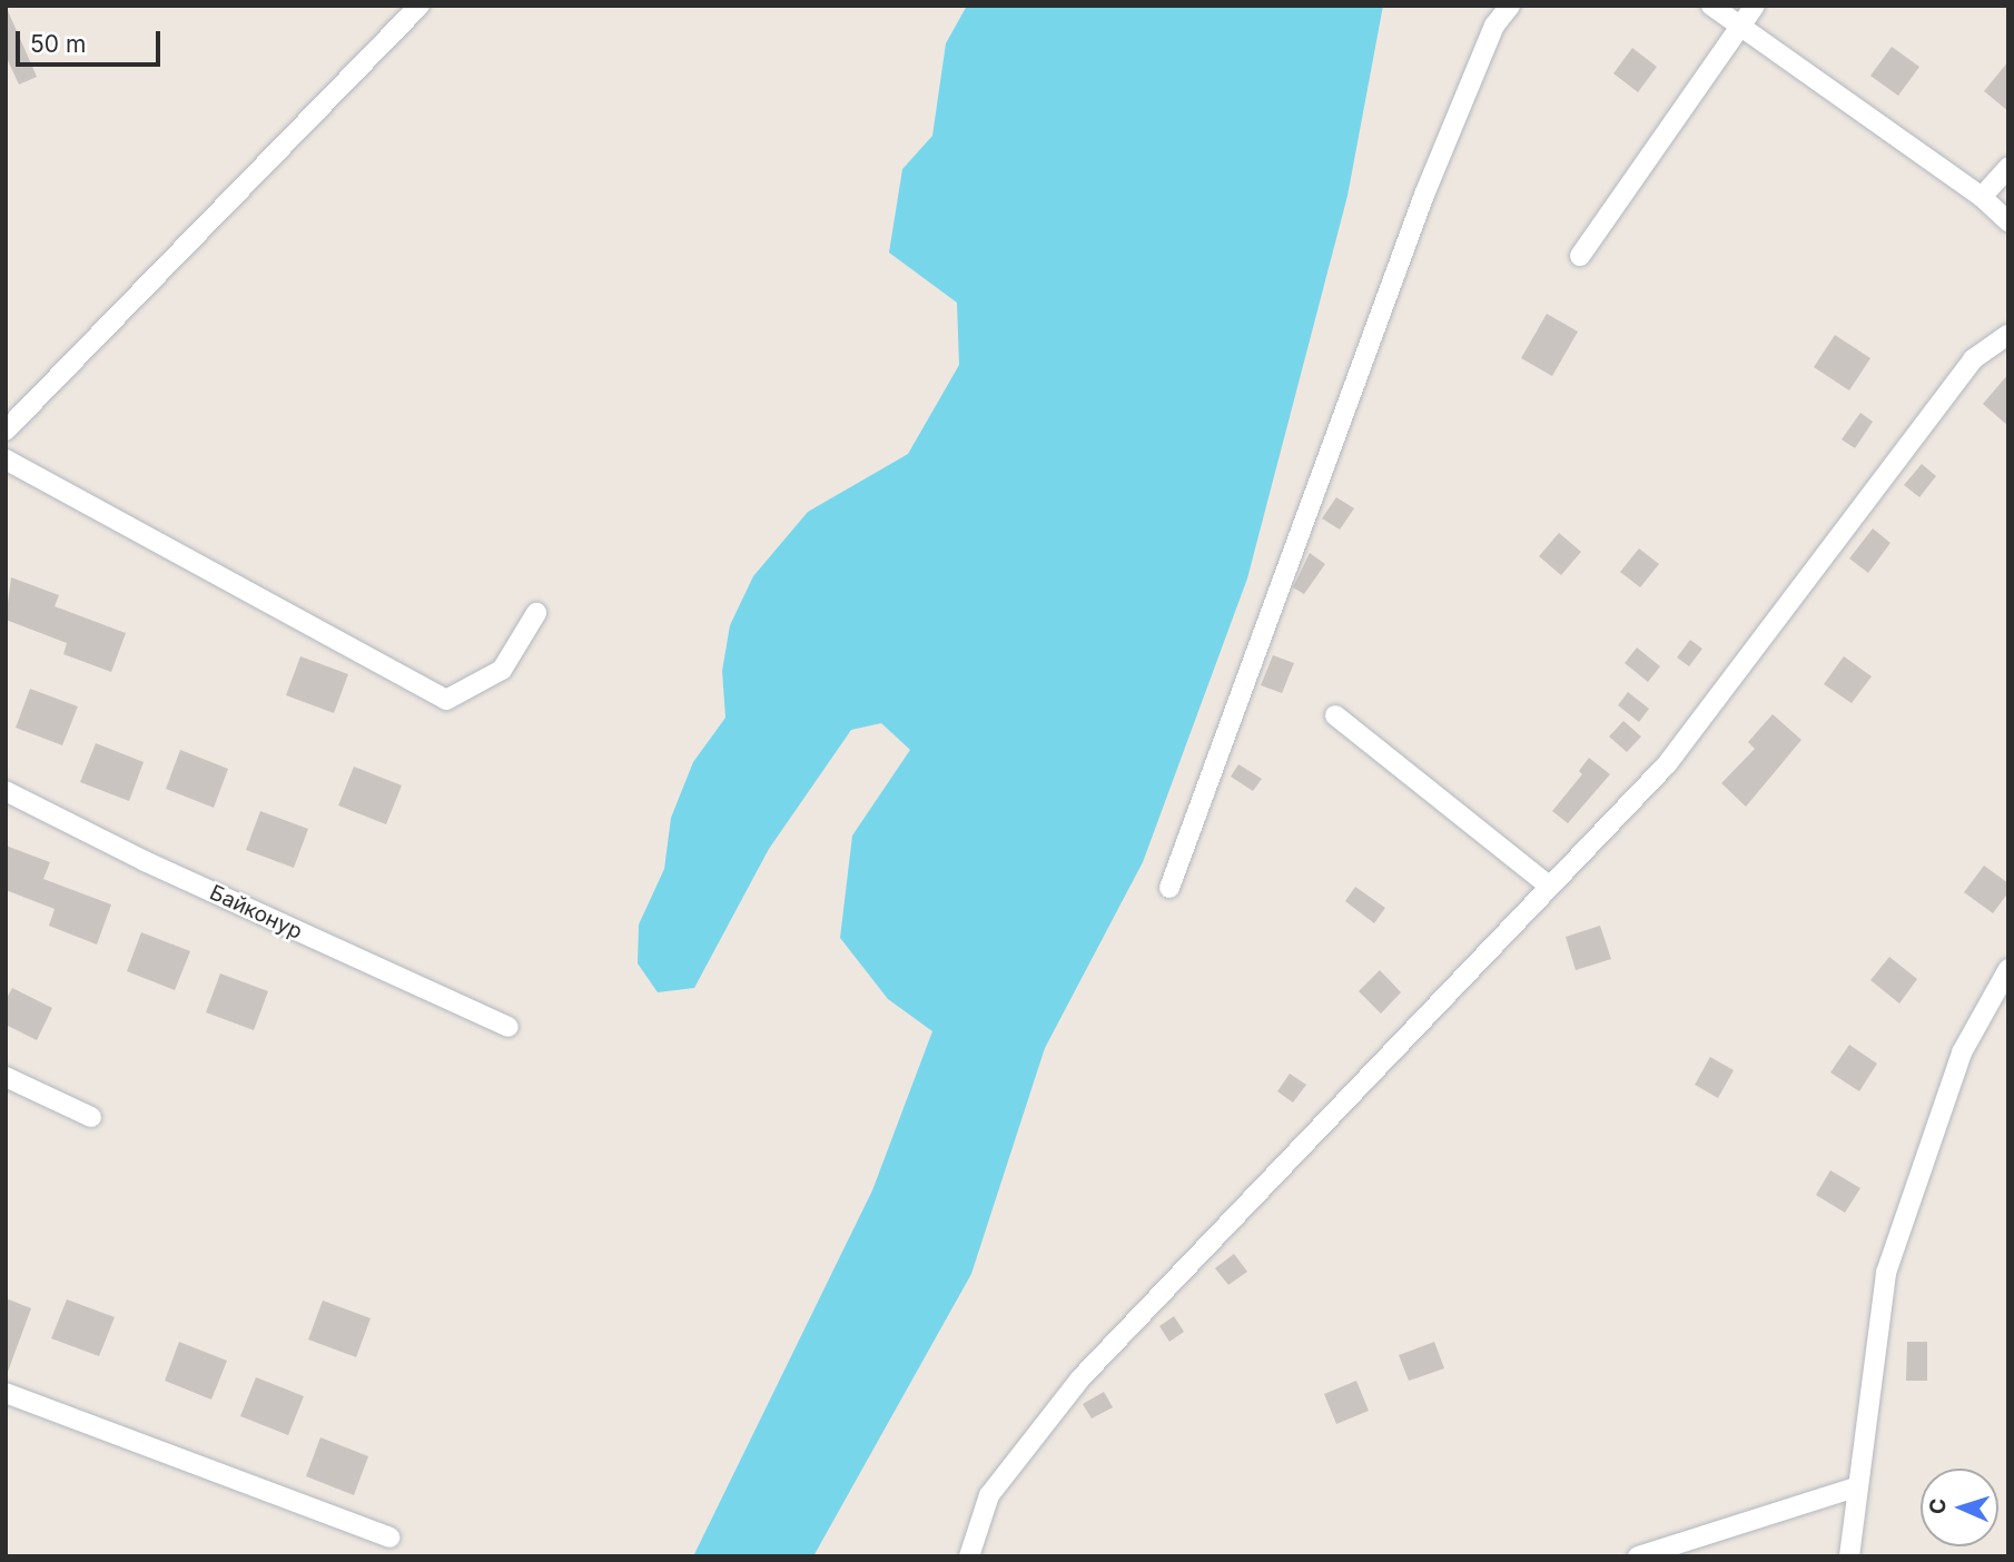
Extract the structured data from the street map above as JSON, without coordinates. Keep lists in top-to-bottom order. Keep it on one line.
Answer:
{"streets":{"street":["Байконур"]},"scale_bar":"50 m","north":"left"}
